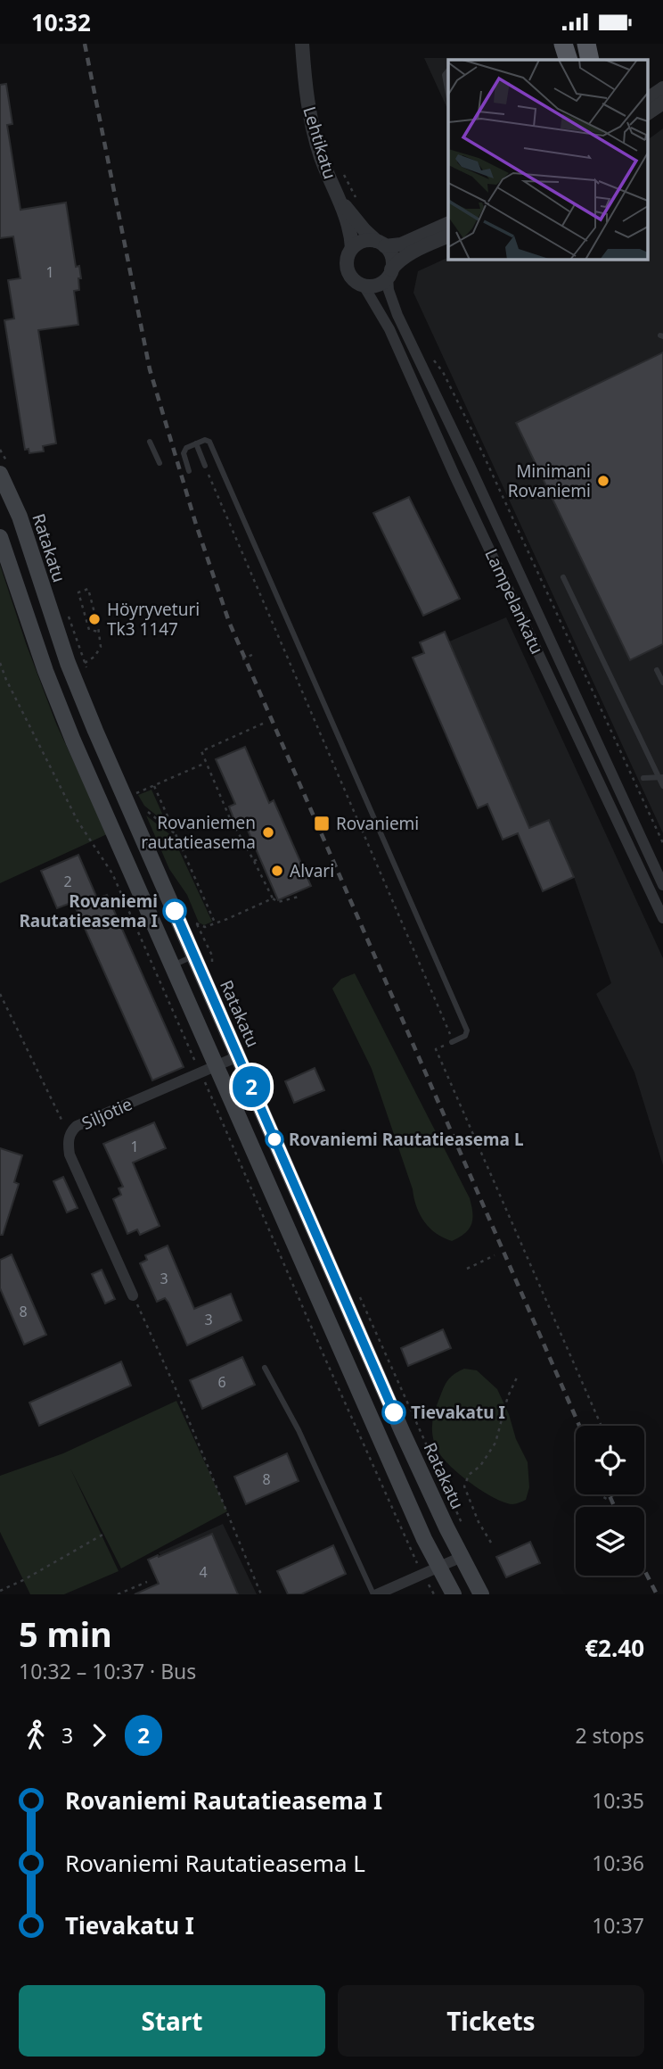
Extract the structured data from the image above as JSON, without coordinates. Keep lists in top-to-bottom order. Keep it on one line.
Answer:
{"streets":{"main road":["Ratakatu"],"street":["Lehtikatu","Lampelankatu","Siljotie"]},"crossings":[["Lehtikatu","Lampelankatu"],["Ratakatu","Siljotie"]],"places":{"other":["Minimani Rovaniemi","Höyryveturi Tk3 1147","Rovaniemen rautatieasema","Alvari","Rovaniemi Rautatieasema I","Rovaniemi Rautatieasema L","Tievakatu I"],"transit":["Rovaniemi"]},"lines":["bus line 2"],"house_numbers":["1","2","1","3","8","3","6","8","4"],"page":{"status":"10:32","on_map":"2","heading":["5 min","10:32 – 10:37 · Bus","€2.40"],"legs":["3","2","2 stops"],"list":[{"name":"Rovaniemi Rautatieasema I","value":"10:35"},{"name":"Rovaniemi Rautatieasema L","value":"10:36"},{"name":"Tievakatu I","value":"10:37"}],"buttons":["Start","Tickets"]}}
